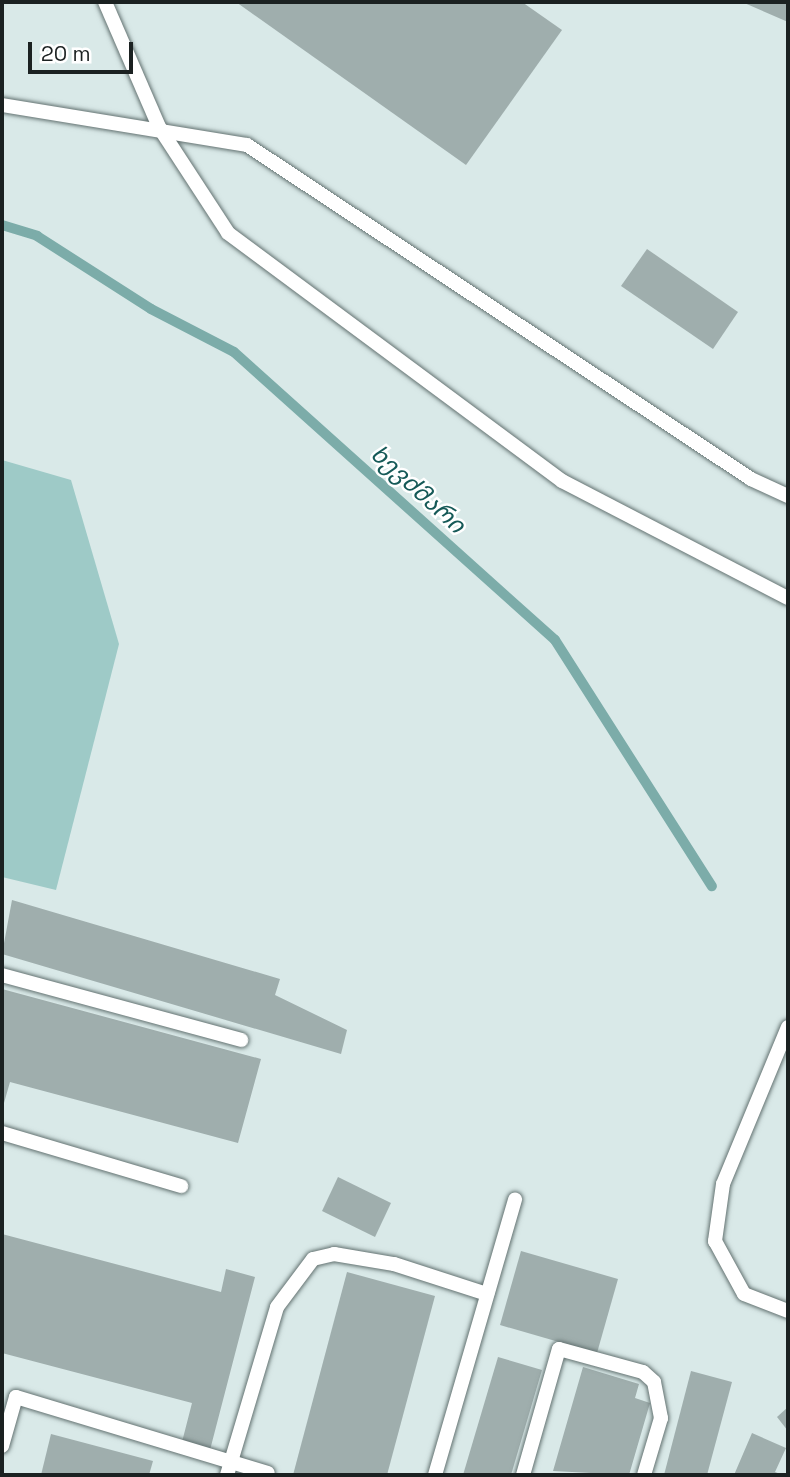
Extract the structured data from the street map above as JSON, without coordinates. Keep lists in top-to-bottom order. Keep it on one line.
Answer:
{"water":["ხევძმარი"],"scale_bar":"20 m"}
